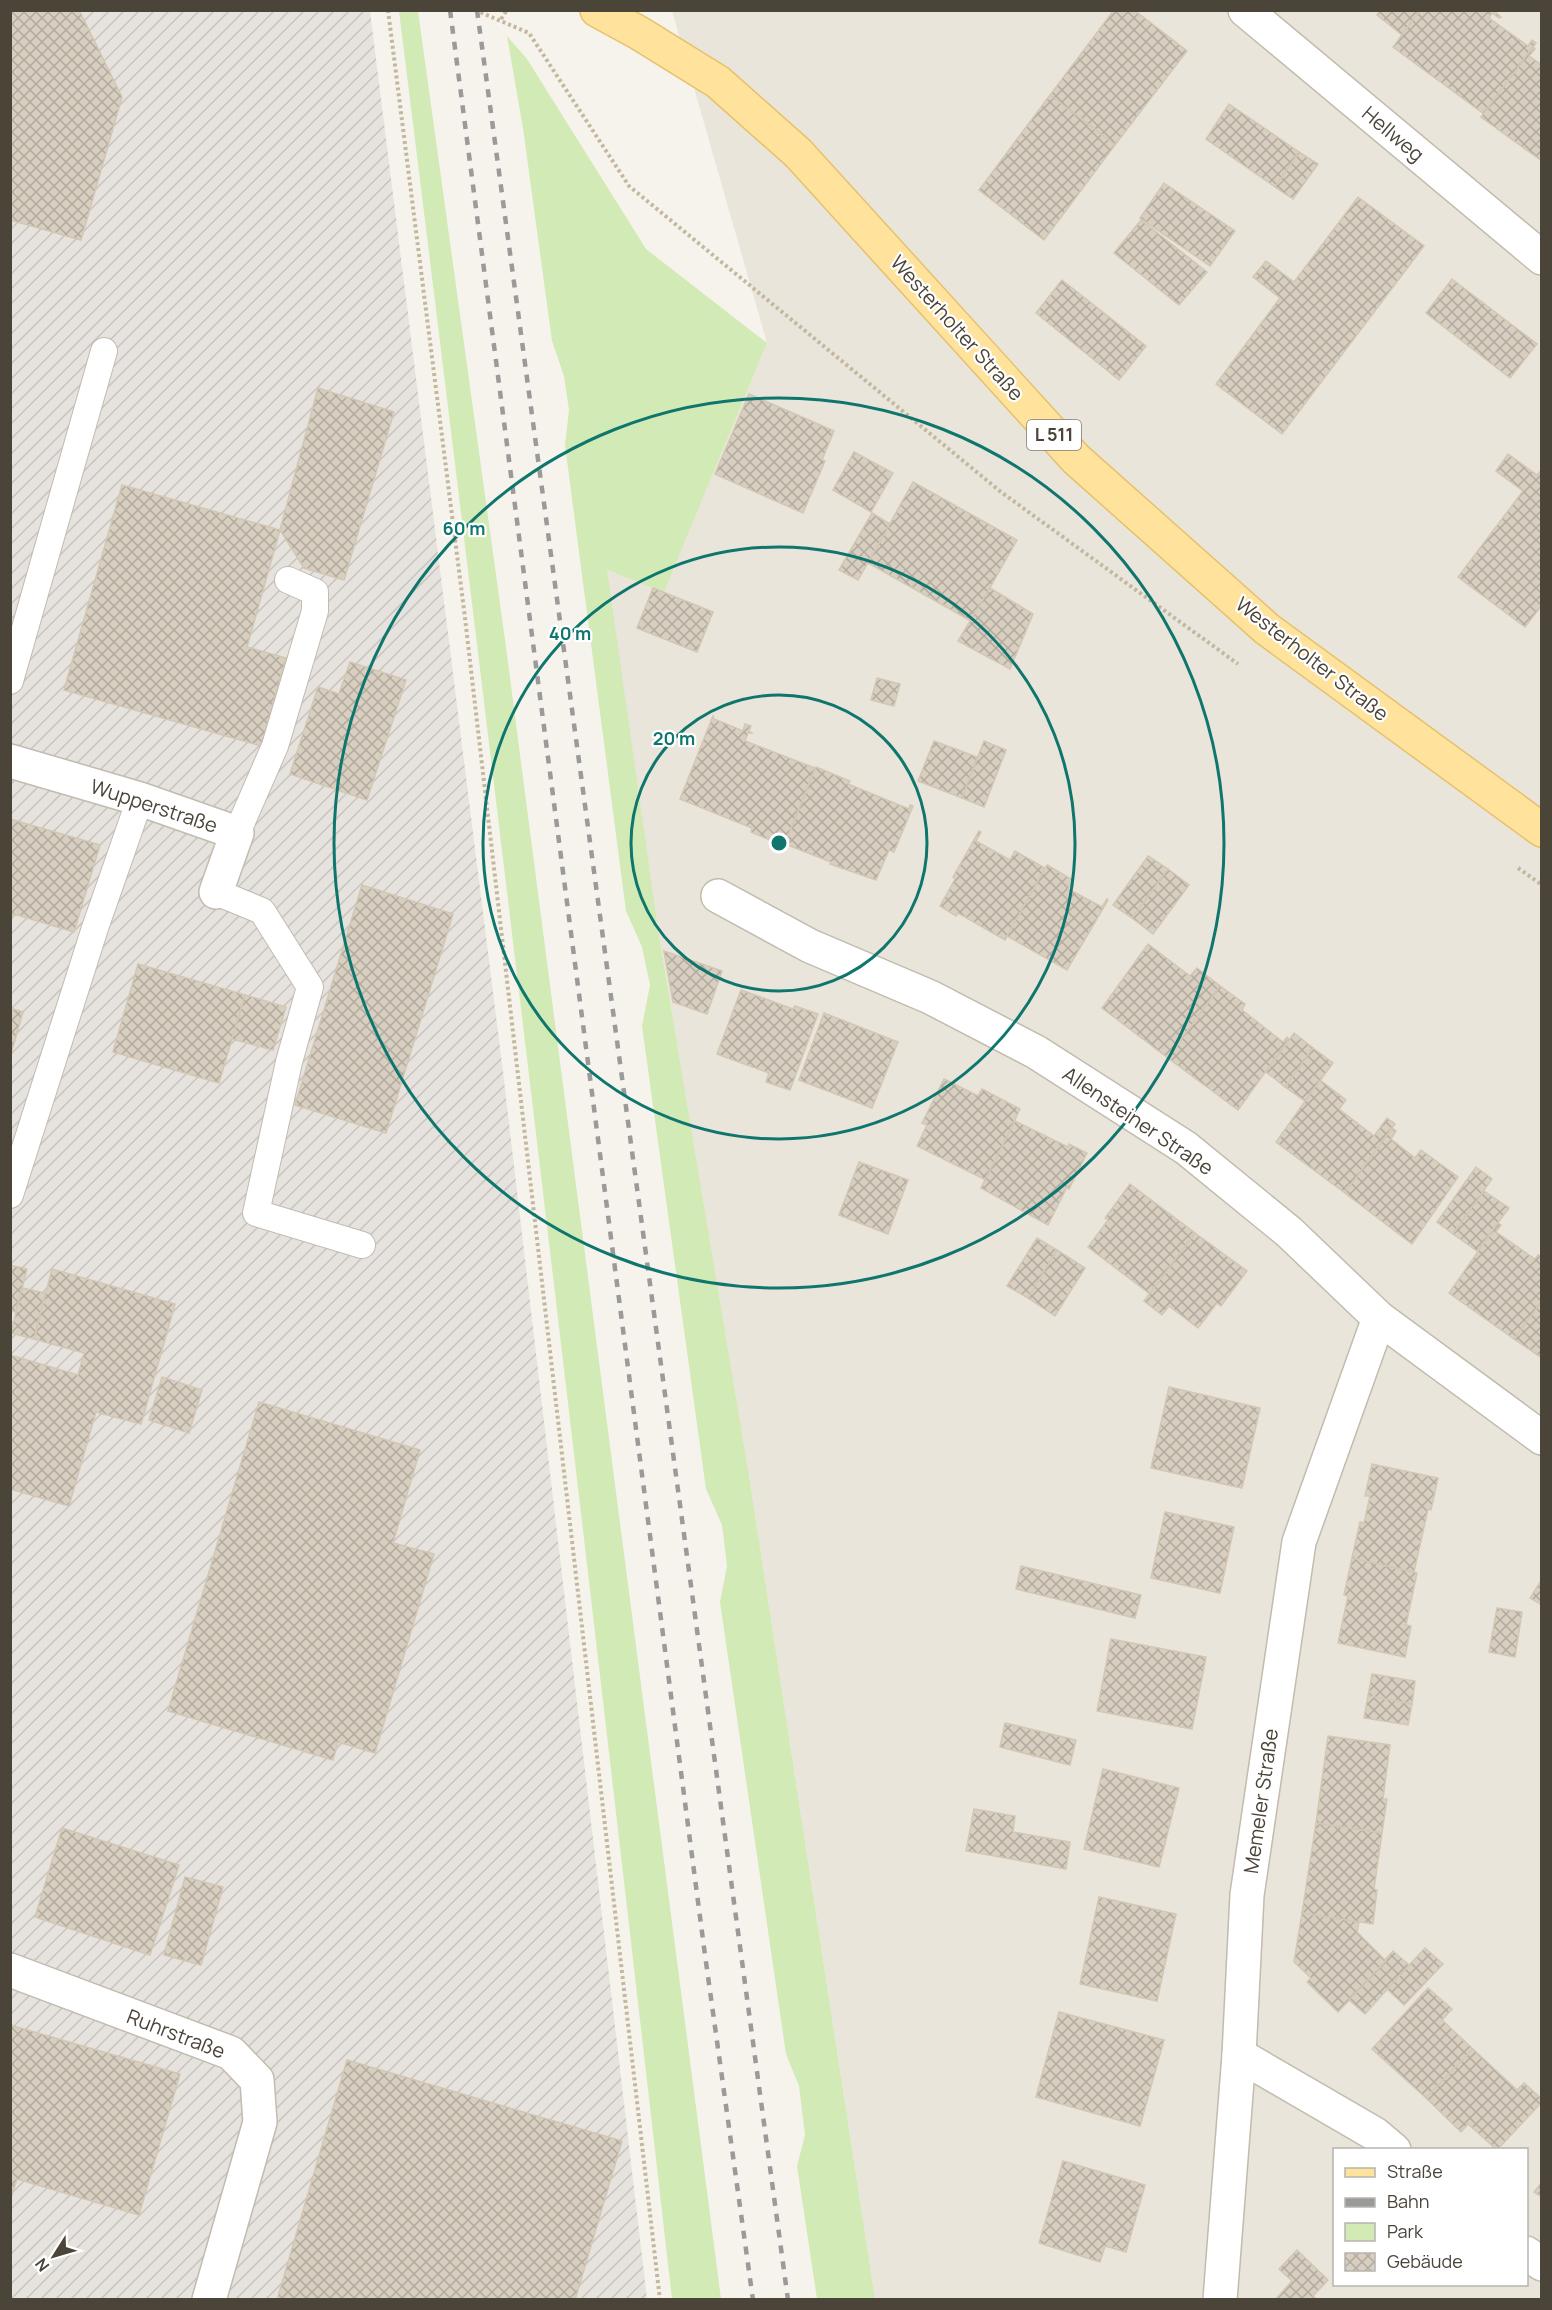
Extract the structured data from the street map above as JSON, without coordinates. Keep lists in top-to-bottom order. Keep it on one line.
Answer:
{"streets":{"main road":["Westerholter Straße","L 511"],"street":["Hellweg","Wupperstraße","Allensteiner Straße","Memeler Straße","Ruhrstraße"]},"crossings":[["Allensteiner Straße","Memeler Straße"]],"legend":["Straße","Bahn","Park","Gebäude"],"north":"bottom left","rings":["60 m","40 m","20 m"]}
